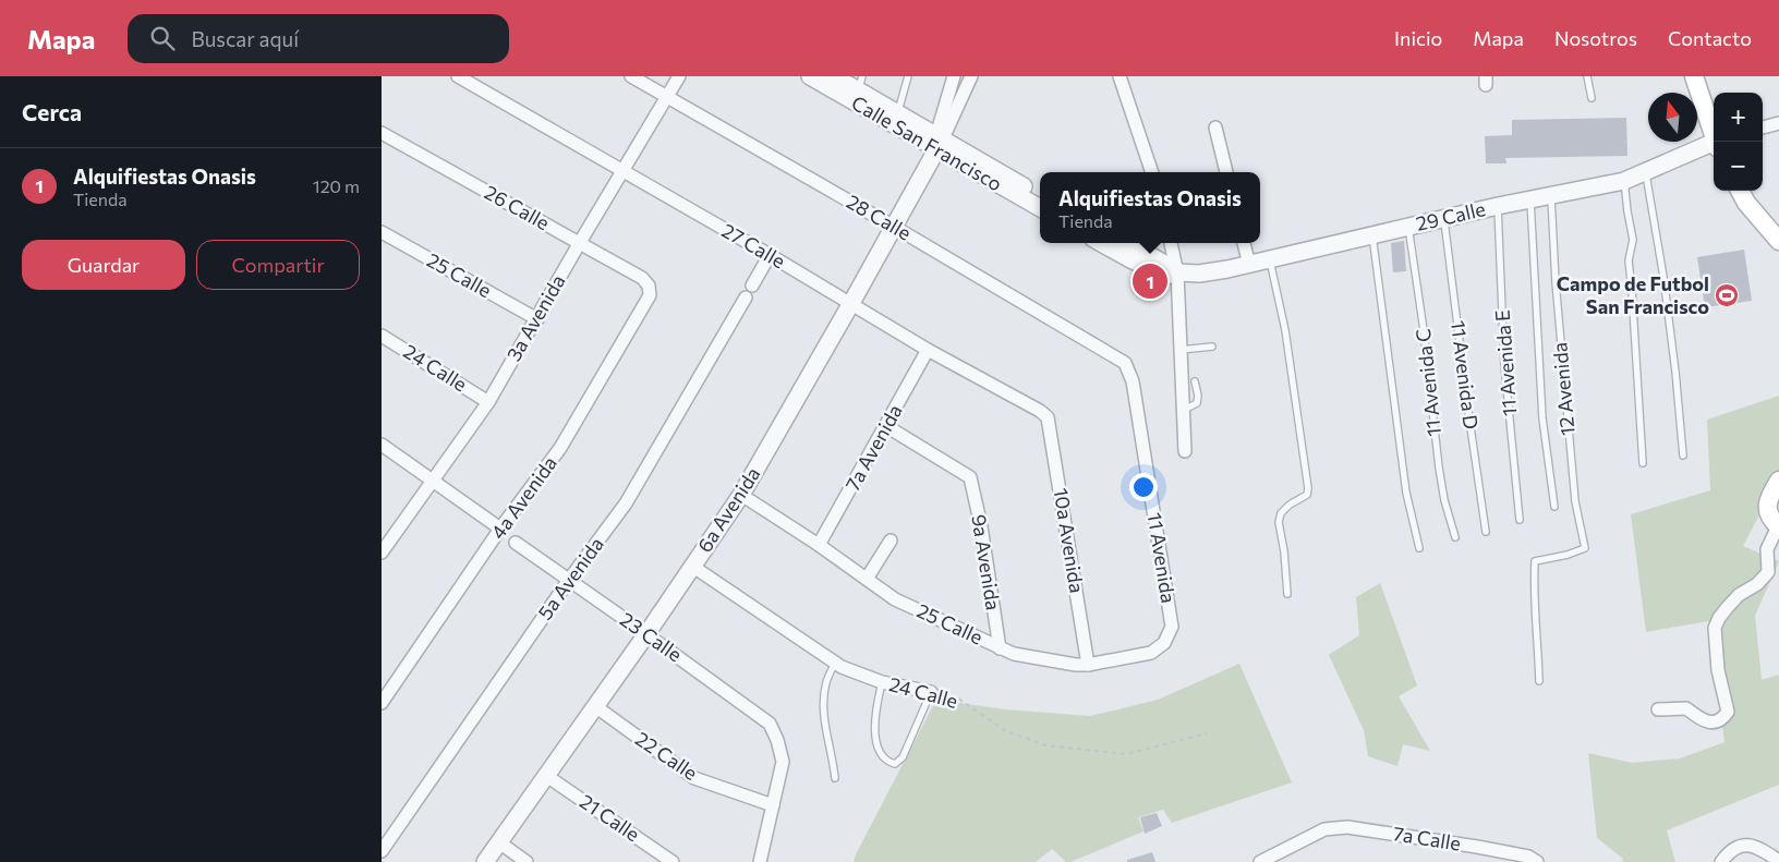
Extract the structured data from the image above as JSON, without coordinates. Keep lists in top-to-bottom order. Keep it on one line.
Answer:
{"streets":{"street":["Calle San Francisco","26 Calle","29 Calle","28 Calle","27 Calle","25 Calle","3a Avenida","24 Calle","7a Avenida","4a Avenida","6a Avenida","10a Avenida","11 Avenida","9a Avenida","5a Avenida","23 Calle","22 Calle","21 Calle","7a Calle"],"lane":["11 Avenida E","11 Avenida D","11 Avenida C","12 Avenida"]},"crossings":[["Calle San Francisco","6a Avenida"],["26 Calle","3a Avenida"],["26 Calle","4a Avenida"],["29 Calle","11 Avenida E"],["29 Calle","11 Avenida D"],["29 Calle","11 Avenida C"],["29 Calle","12 Avenida"],["28 Calle","3a Avenida"],["28 Calle","6a Avenida"],["28 Calle","11 Avenida"],["27 Calle","3a Avenida"],["27 Calle","7a Avenida"],["27 Calle","6a Avenida"],["27 Calle","10a Avenida"],["25 Calle","3a Avenida"],["25 Calle","7a Avenida"],["25 Calle","6a Avenida"],["25 Calle","10a Avenida"],["25 Calle","11 Avenida"],["25 Calle","9a Avenida"],["3a Avenida","24 Calle"],["24 Calle","6a Avenida"],["7a Avenida","9a Avenida"],["6a Avenida","23 Calle"],["6a Avenida","22 Calle"],["6a Avenida","21 Calle"],["5a Avenida","23 Calle"],["23 Calle","22 Calle"]],"places":{"sports":["Campo de Futbol San Francisco"]},"north":"top","page":{"header":"Mapa","search":"Buscar aquí","nav":["Inicio","Mapa","Nosotros","Contacto"],"heading":"Cerca","map_buttons":["+","−"],"list":[{"mark":"1","name":"Alquifiestas Onasis","note":"Tienda","value":"120 m"}],"popup":["Alquifiestas Onasis","Tienda"],"buttons":["Guardar","Compartir"],"pins":"1"}}
